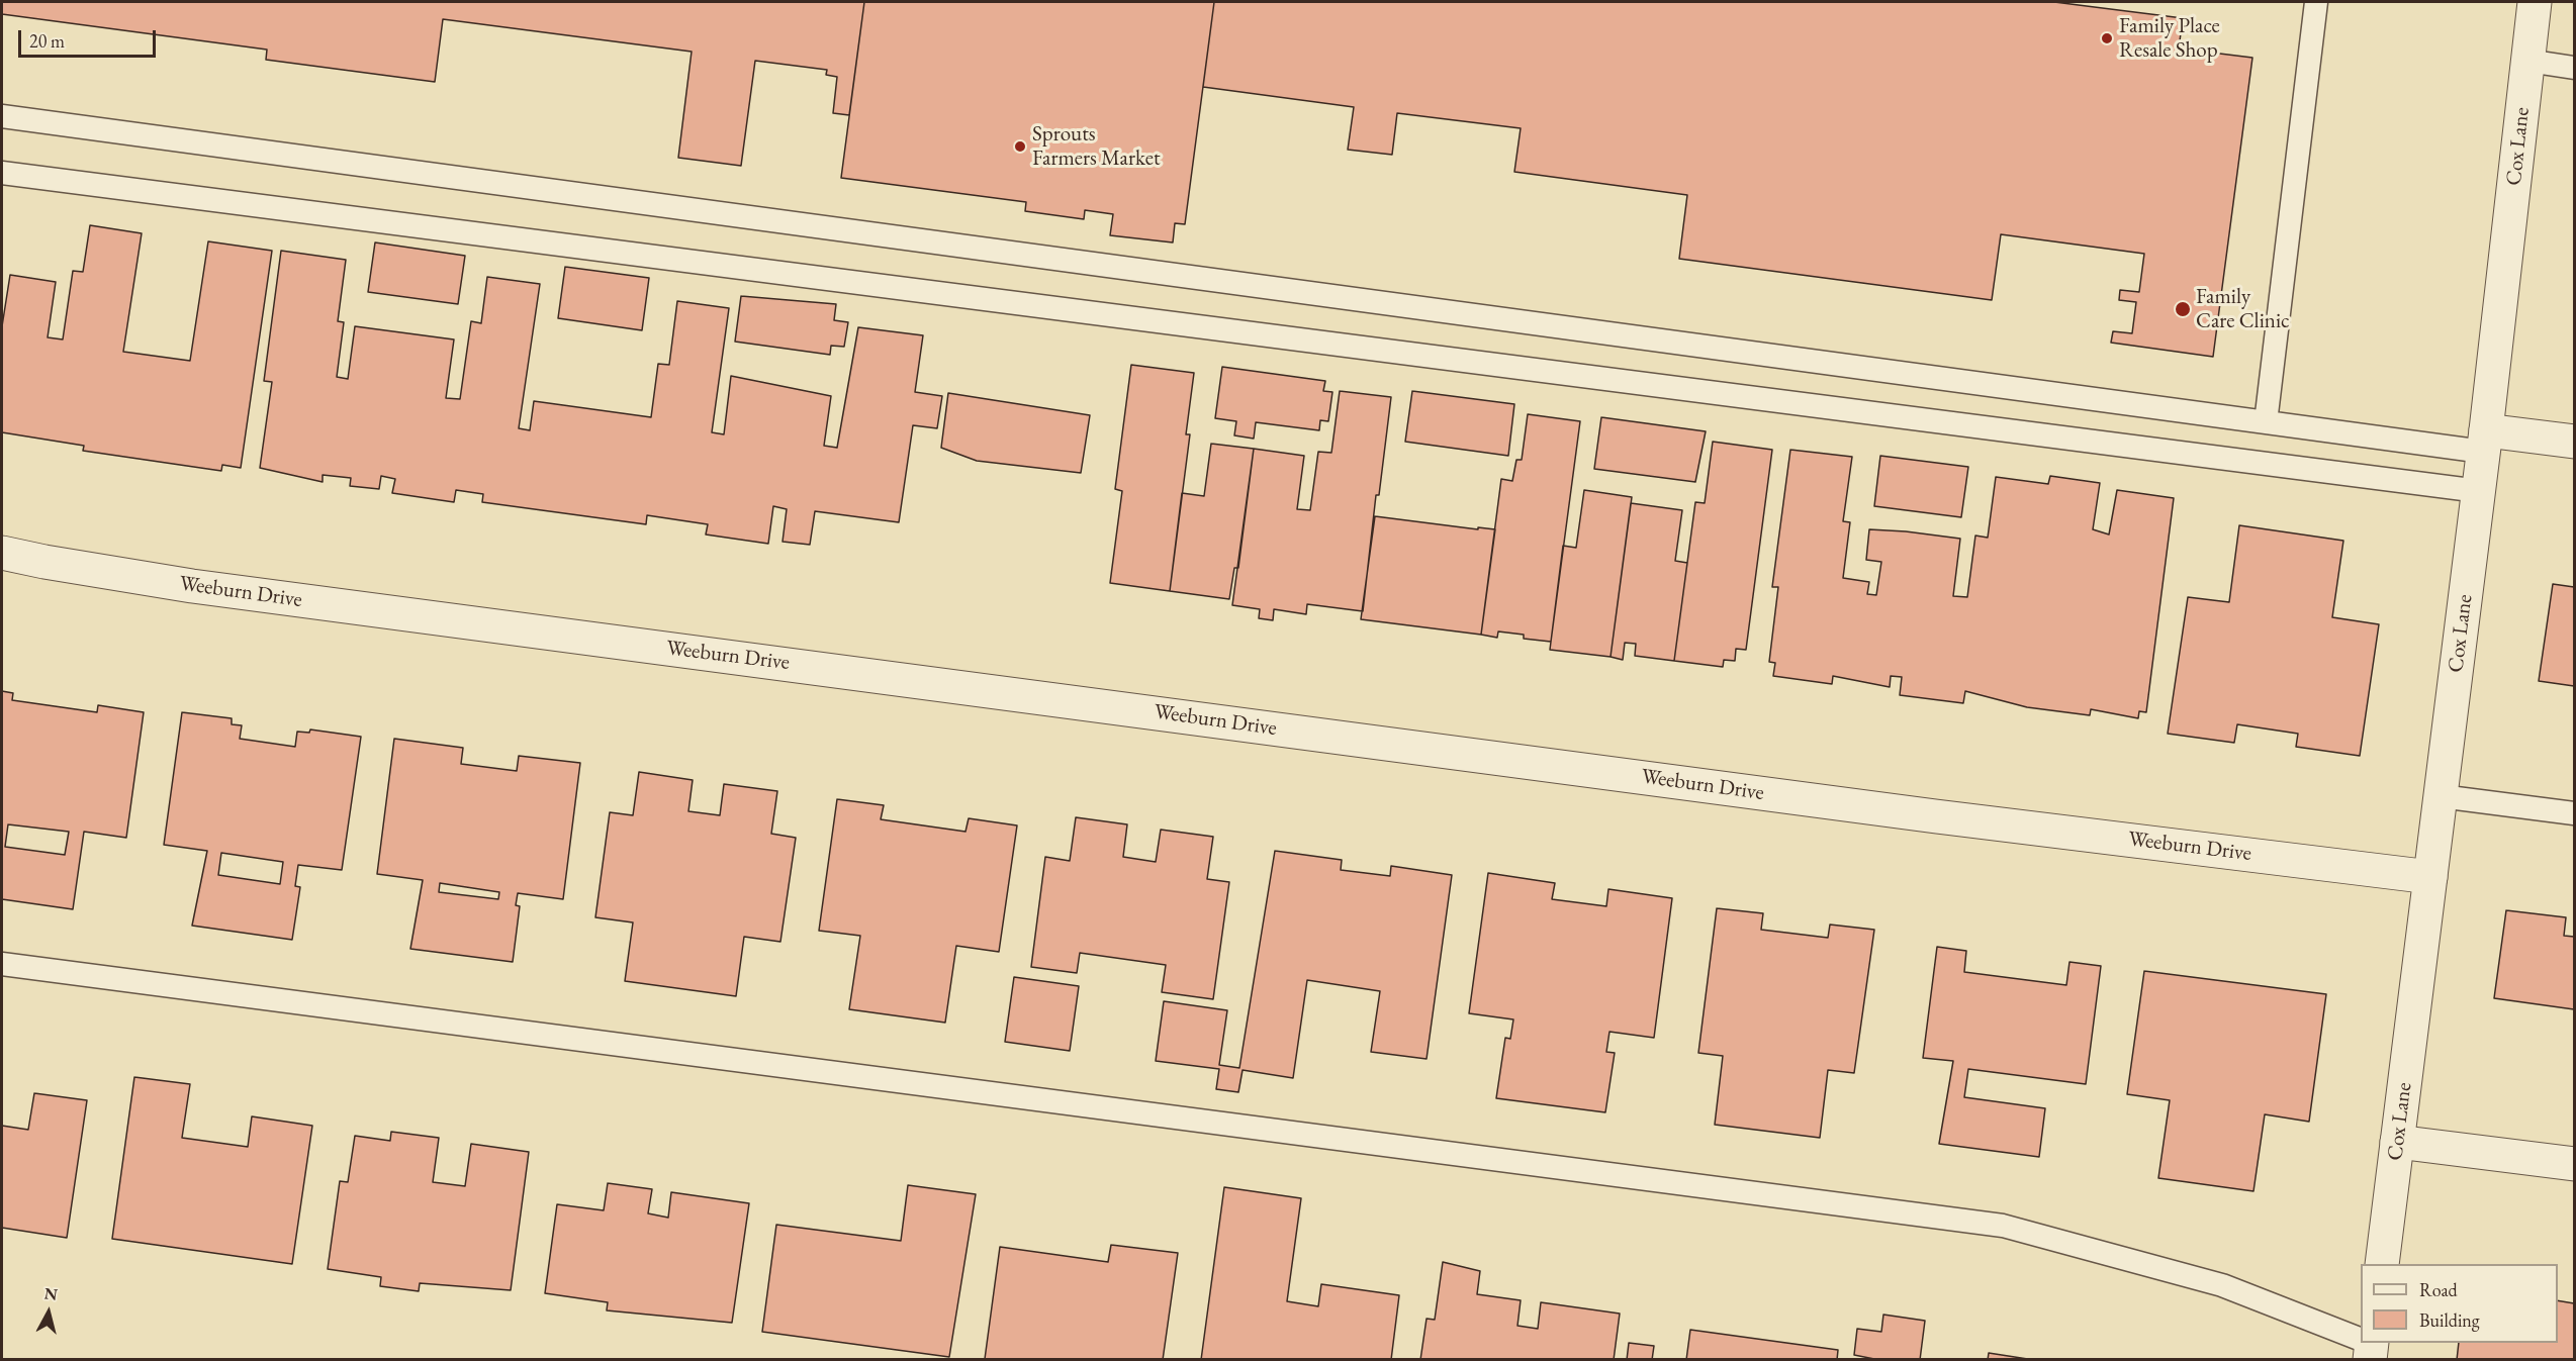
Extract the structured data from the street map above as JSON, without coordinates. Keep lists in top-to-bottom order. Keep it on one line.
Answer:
{"streets":{"street":["Cox Lane","Weeburn Drive"]},"crossings":[["Cox Lane","Weeburn Drive"]],"places":["Family Place Resale Shop","Sprouts Farmers Market","Family Care Clinic"],"legend":["Road","Building"],"scale_bar":"20 m","north":"top"}
